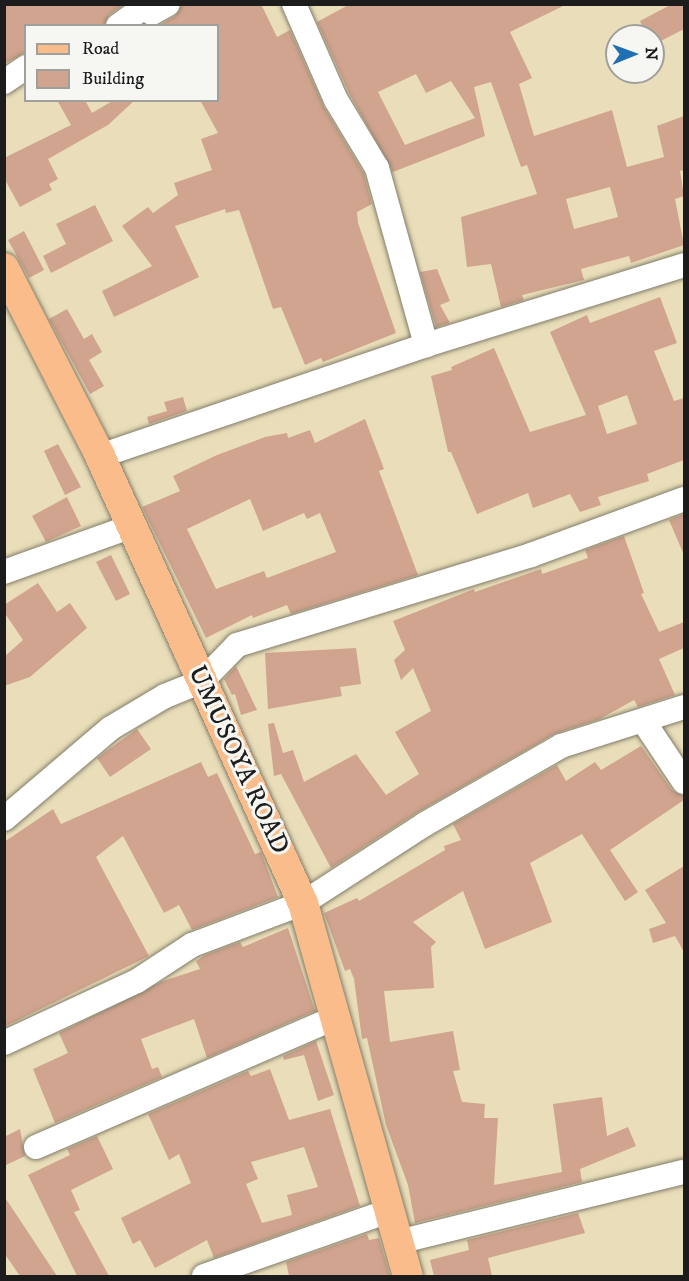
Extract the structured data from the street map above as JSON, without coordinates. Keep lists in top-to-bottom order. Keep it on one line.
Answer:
{"streets":{"main road":["UMUSOYA ROAD"]},"legend":["Road","Building"],"north":"right"}
